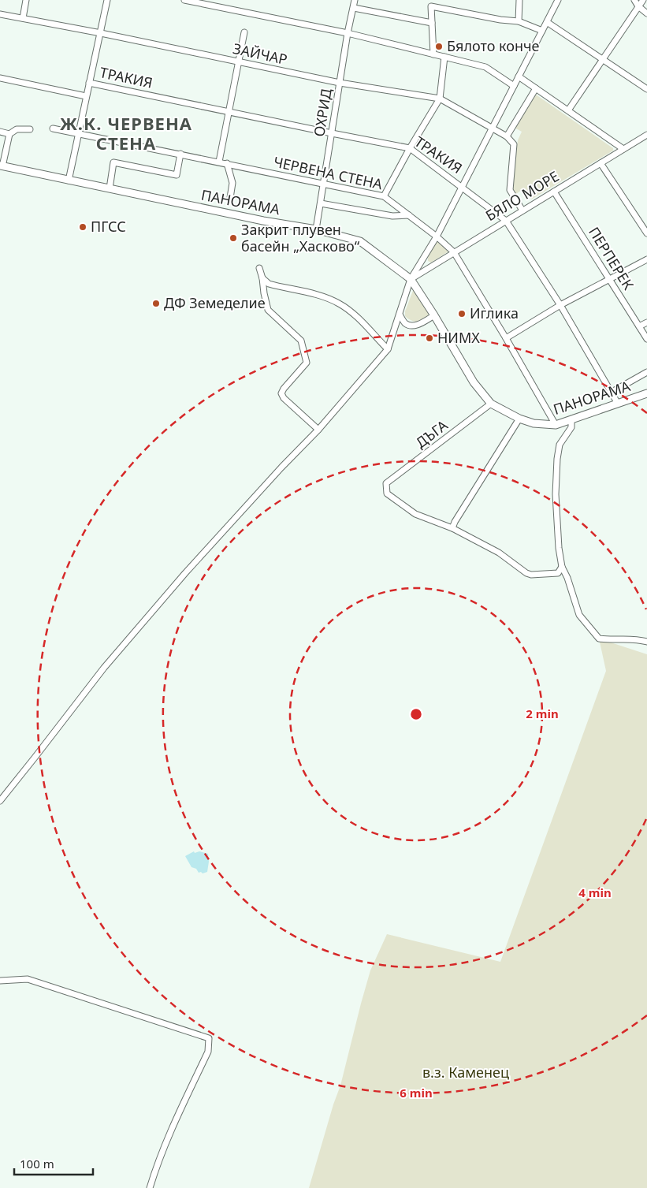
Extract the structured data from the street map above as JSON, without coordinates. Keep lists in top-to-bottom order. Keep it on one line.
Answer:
{"streets":{"street":["ЗАЙЧАР","ТРАКИЯ","ОХРИД","ЧЕРВЕНА СТЕНА","БЯЛО МОРЕ","ПАНОРАМА","ПЕРПЕРЕК","ДЪГА"]},"crossings":[["ЗАЙЧАР","ОХРИД"],["ТРАКИЯ","ОХРИД"],["ТРАКИЯ","БЯЛО МОРЕ"],["ТРАКИЯ","ПАНОРАМА"],["ОХРИД","ЧЕРВЕНА СТЕНА"],["ОХРИД","ПАНОРАМА"],["ЧЕРВЕНА СТЕНА","БЯЛО МОРЕ"],["ЧЕРВЕНА СТЕНА","ПАНОРАМА"],["БЯЛО МОРЕ","ПАНОРАМА"],["БЯЛО МОРЕ","ПЕРПЕРЕК"],["ПАНОРАМА","ДЪГА"]],"districts":["Ж.К. ЧЕРВЕНА СТЕНА"],"parks":["в.з. Каменец"],"places":["Бялото конче","ПГСС","Закрит плувен басейн „Хасково“","ДФ Земеделие","Иглика","НИМХ"],"scale_bar":"100 m","rings":["2 min","4 min","6 min"]}
